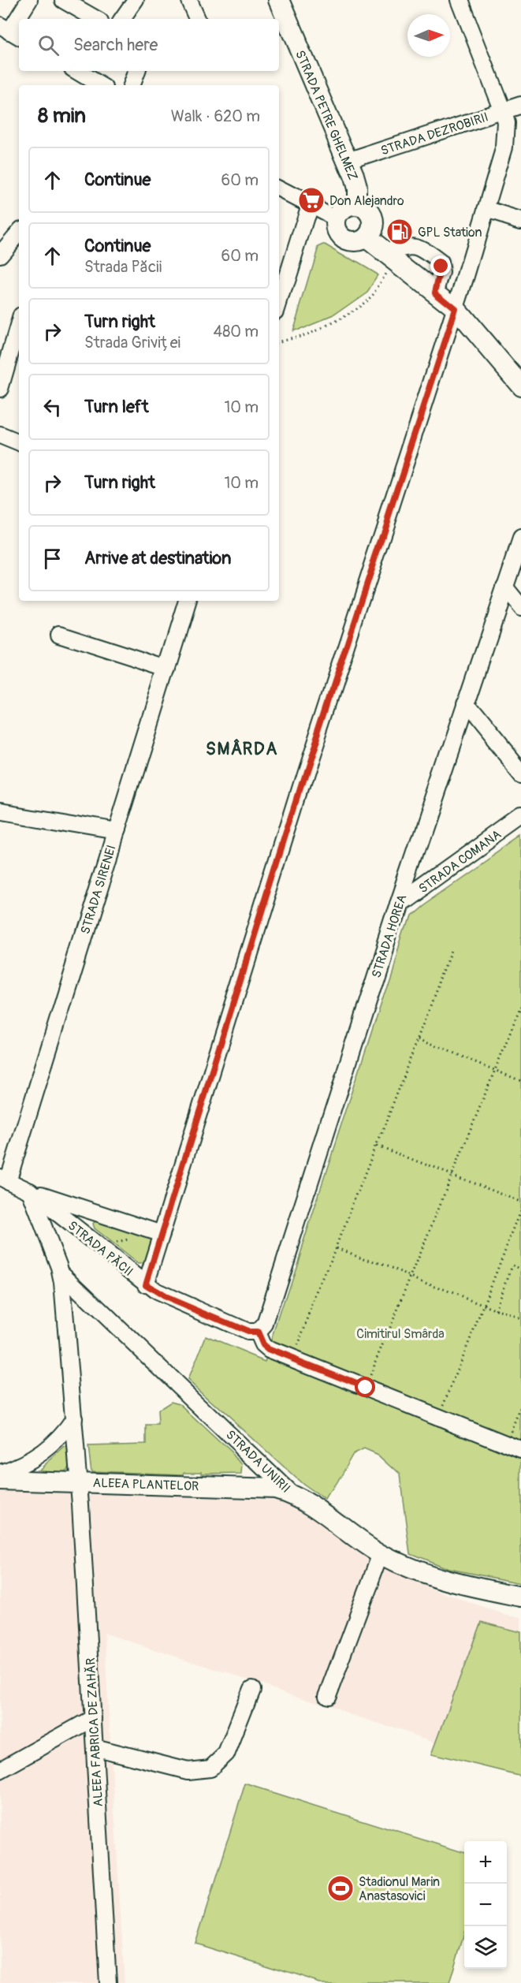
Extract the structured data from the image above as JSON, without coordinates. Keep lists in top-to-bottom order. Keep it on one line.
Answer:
{"streets":{"main road":["STRADA PETRE GHELMEZ","STRADA UNIRII","ALEEA PLANTELOR"],"street":["STRADA DEZROBIRII","STRADA COMANA","STRADA SIRENEI","STRADA HOREA","STRADA PĂCII","ALEEA FABRICA DE ZAHĂR"]},"crossings":[["STRADA PETRE GHELMEZ","STRADA DEZROBIRII"],["STRADA COMANA","STRADA HOREA"],["STRADA SIRENEI","STRADA PĂCII"],["STRADA HOREA","STRADA PĂCII"],["STRADA UNIRII","ALEEA PLANTELOR"],["ALEEA PLANTELOR","ALEEA FABRICA DE ZAHĂR"]],"districts":["SMÂRDA"],"parks":["Cimitirul Smârda"],"places":{"supermarket":["Don Alejandro"],"fuel station":["GPL Station"],"sports":["Stadionul Marin Anastasovici"]},"north":"right","page":{"search":"Search here","heading":["8 min","Walk · 620 m"],"list":[["Continue","60 m"],["Continue","Strada Păcii","60 m"],["Turn right","Strada Griviței","480 m"],["Turn left","10 m"],["Turn right","10 m"],"Arrive at destination"],"map_buttons":["+","−"]}}
